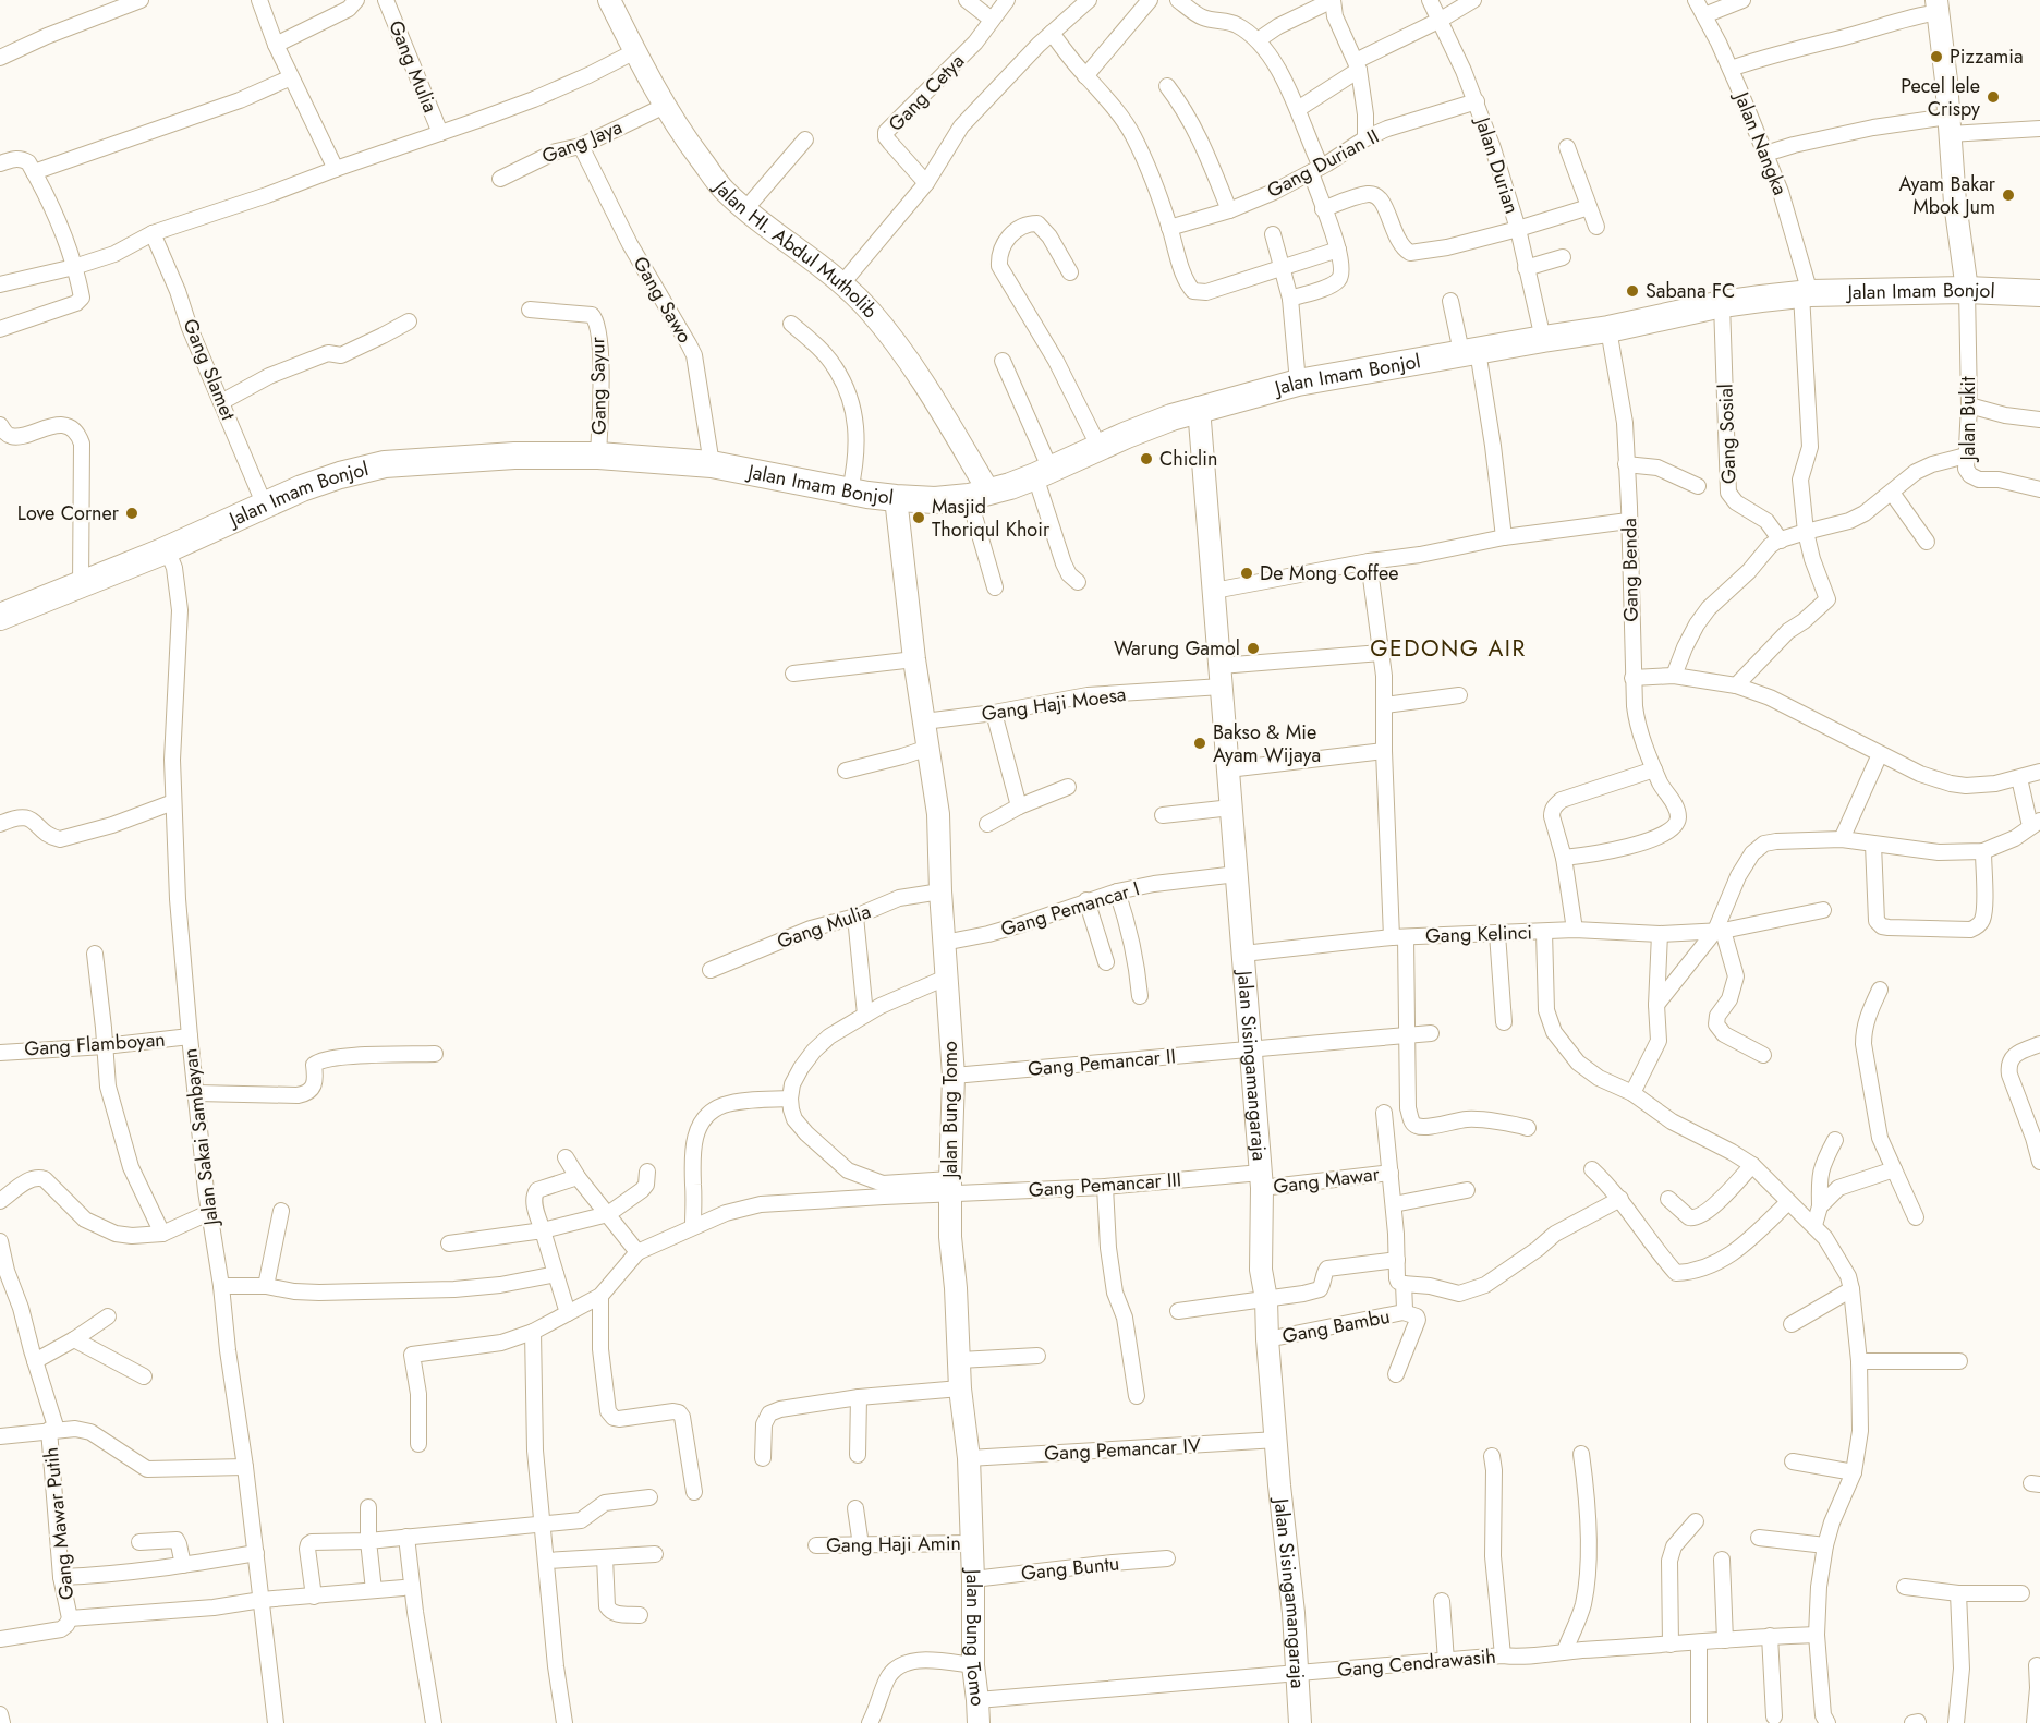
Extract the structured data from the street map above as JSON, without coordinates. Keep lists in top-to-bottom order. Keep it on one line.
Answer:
{"streets":{"highway":["Jalan Imam Bonjol"],"street":["Gang Mulia","Gang Cetya","Gang Jaya","Jalan Nangka","Gang Durian II","Jalan Durian","Jalan HI. Abdul Mutholib","Gang Sawo","Gang Slamet","Gang Sayur","Jalan Bukit","Gang Sosial","Gang Benda","Gang Haji Moesa","Gang Pemancar I","Gang Kelinci","Gang Flamboyan","Gang Pemancar II","Jalan Sisingamangaraja","Jalan Bung Tomo","Jalan Sakai Sambayan","Gang Mawar","Gang Pemancar III","Gang Bambu","Gang Pemancar IV","Gang Mawar Putih","Gang Haji Amin","Gang Buntu","Gang Cendrawasih"]},"crossings":[["Gang Mulia","Jalan Bung Tomo"],["Gang Jaya","Jalan HI. Abdul Mutholib"],["Gang Jaya","Gang Sawo"],["Jalan Nangka","Jalan Imam Bonjol"],["Gang Durian II","Jalan Durian"],["Jalan Durian","Jalan Imam Bonjol"],["Jalan HI. Abdul Mutholib","Jalan Imam Bonjol"],["Jalan Imam Bonjol","Gang Sawo"],["Jalan Imam Bonjol","Gang Slamet"],["Jalan Imam Bonjol","Gang Sayur"],["Jalan Imam Bonjol","Jalan Bukit"],["Jalan Imam Bonjol","Gang Sosial"],["Jalan Imam Bonjol","Gang Benda"],["Jalan Imam Bonjol","Jalan Sisingamangaraja"],["Jalan Imam Bonjol","Jalan Bung Tomo"],["Jalan Imam Bonjol","Jalan Sakai Sambayan"],["Gang Haji Moesa","Jalan Sisingamangaraja"],["Gang Haji Moesa","Jalan Bung Tomo"],["Gang Pemancar I","Jalan Sisingamangaraja"],["Gang Pemancar I","Jalan Bung Tomo"],["Gang Kelinci","Jalan Sisingamangaraja"],["Gang Flamboyan","Jalan Sakai Sambayan"],["Gang Pemancar II","Jalan Sisingamangaraja"],["Gang Pemancar II","Jalan Bung Tomo"],["Jalan Sisingamangaraja","Gang Mawar"],["Jalan Sisingamangaraja","Gang Pemancar III"],["Jalan Sisingamangaraja","Gang Bambu"],["Jalan Sisingamangaraja","Gang Pemancar IV"],["Jalan Sisingamangaraja","Gang Cendrawasih"],["Jalan Bung Tomo","Gang Pemancar III"],["Jalan Bung Tomo","Gang Pemancar IV"],["Jalan Bung Tomo","Gang Haji Amin"],["Jalan Bung Tomo","Gang Buntu"],["Jalan Bung Tomo","Gang Cendrawasih"],["Gang Mawar","Gang Pemancar III"]],"districts":["GEDONG AIR"],"places":["Pizzamia","Pecel lele Crispy","Ayam Bakar Mbok Jum","Sabana FC","Chiclin","Love Corner","Masjid Thoriqul Khoir","De Mong Coffee","Warung Gamol","Bakso & Mie Ayam Wijaya"]}
